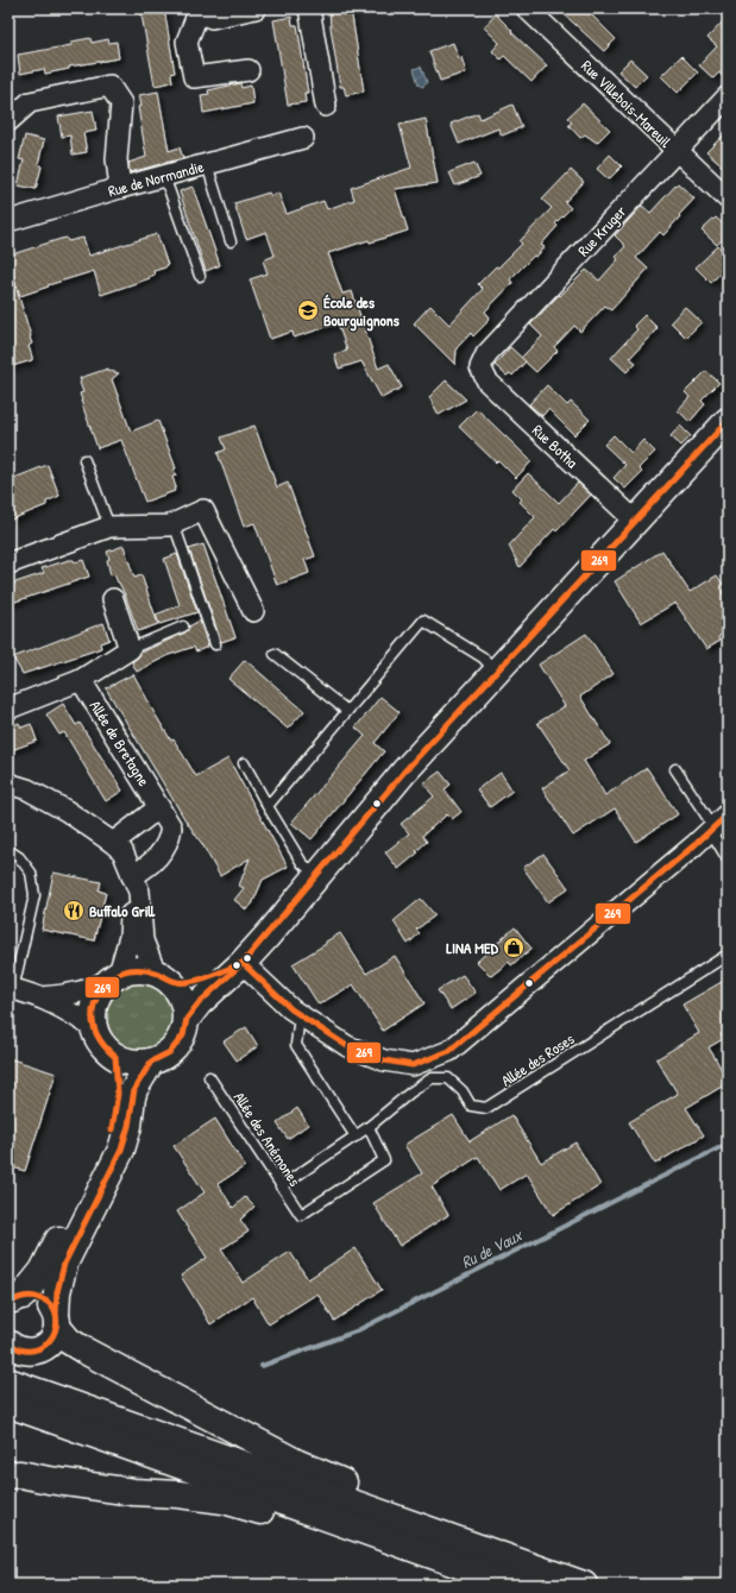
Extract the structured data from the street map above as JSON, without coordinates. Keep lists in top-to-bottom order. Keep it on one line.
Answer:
{"streets":{"street":["Rue Villebois-Mareuil","Rue de Normandie","Rue Kruger","Rue Botha","Allée de Bretagne"],"lane":["Allée des Roses","Allée des Anémones"]},"crossings":[["Rue Villebois-Mareuil","Rue Kruger"],["Rue Kruger","Rue Botha"],["Allée des Roses","Allée des Anémones"]],"water":["Ru de Vaux"],"places":{"school or university":["École des Bourguignons"],"restaurant":["Buffalo Grill"],"shop":["LINA MED"]},"lines":["transit line 269"]}
